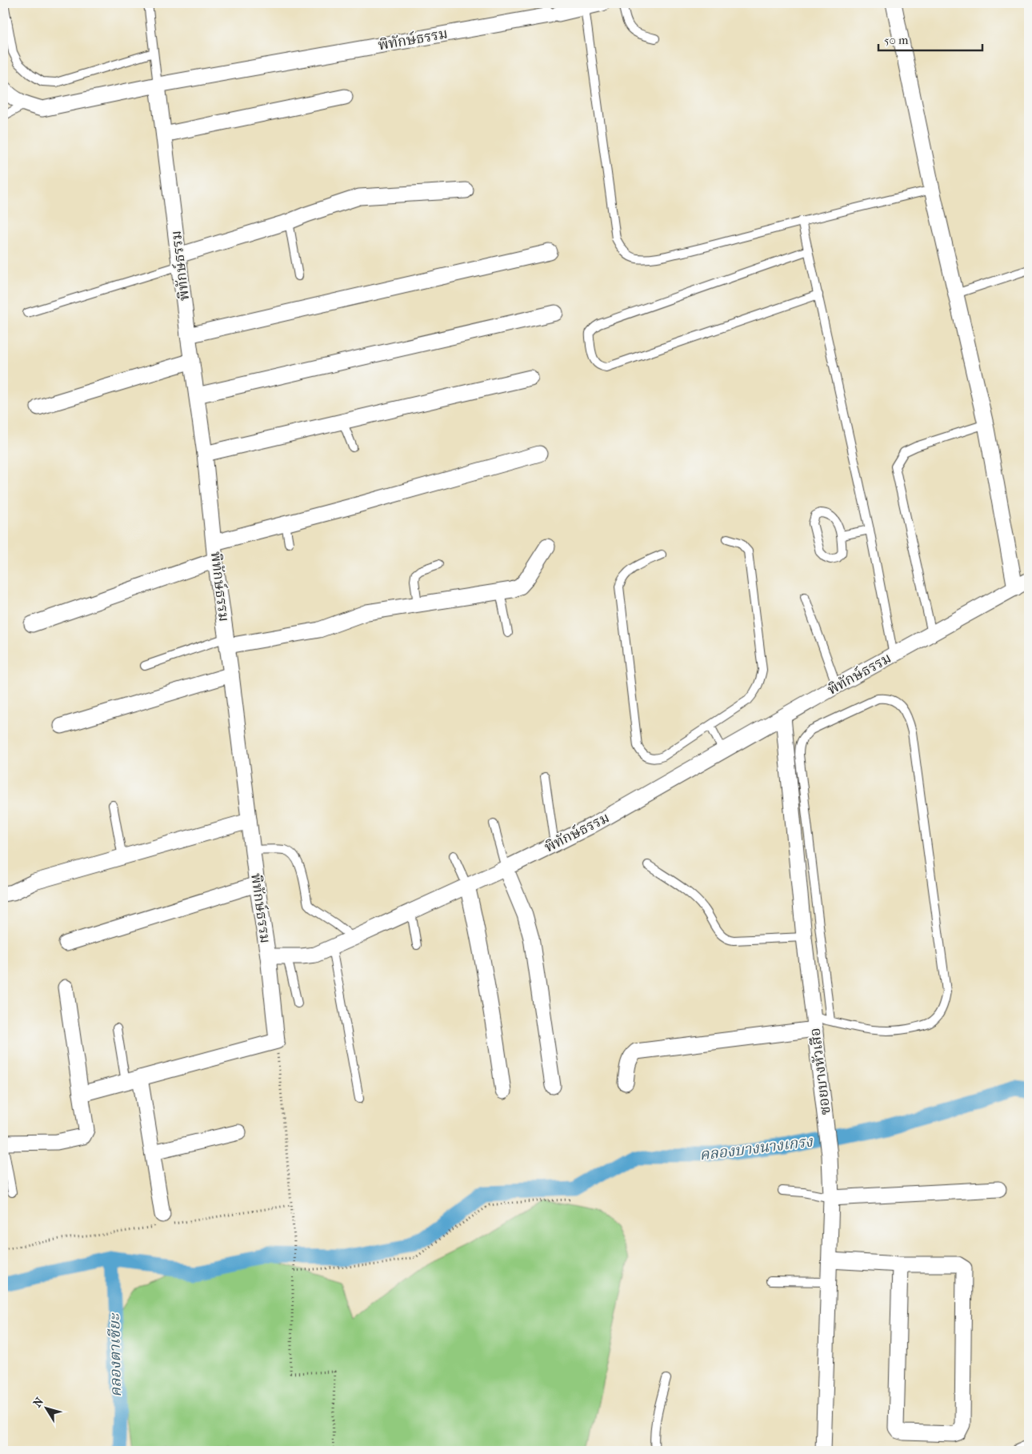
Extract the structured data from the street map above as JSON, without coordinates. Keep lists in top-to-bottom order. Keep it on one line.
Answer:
{"streets":{"street":["พิทักษ์ธรรม","ซอยบางหัวเสือ"]},"crossings":[["พิทักษ์ธรรม","ซอยบางหัวเสือ"]],"water":["คลองบางนางเกรง","คลองตาเซียะ"],"scale_bar":"50 m","north":"top left"}
